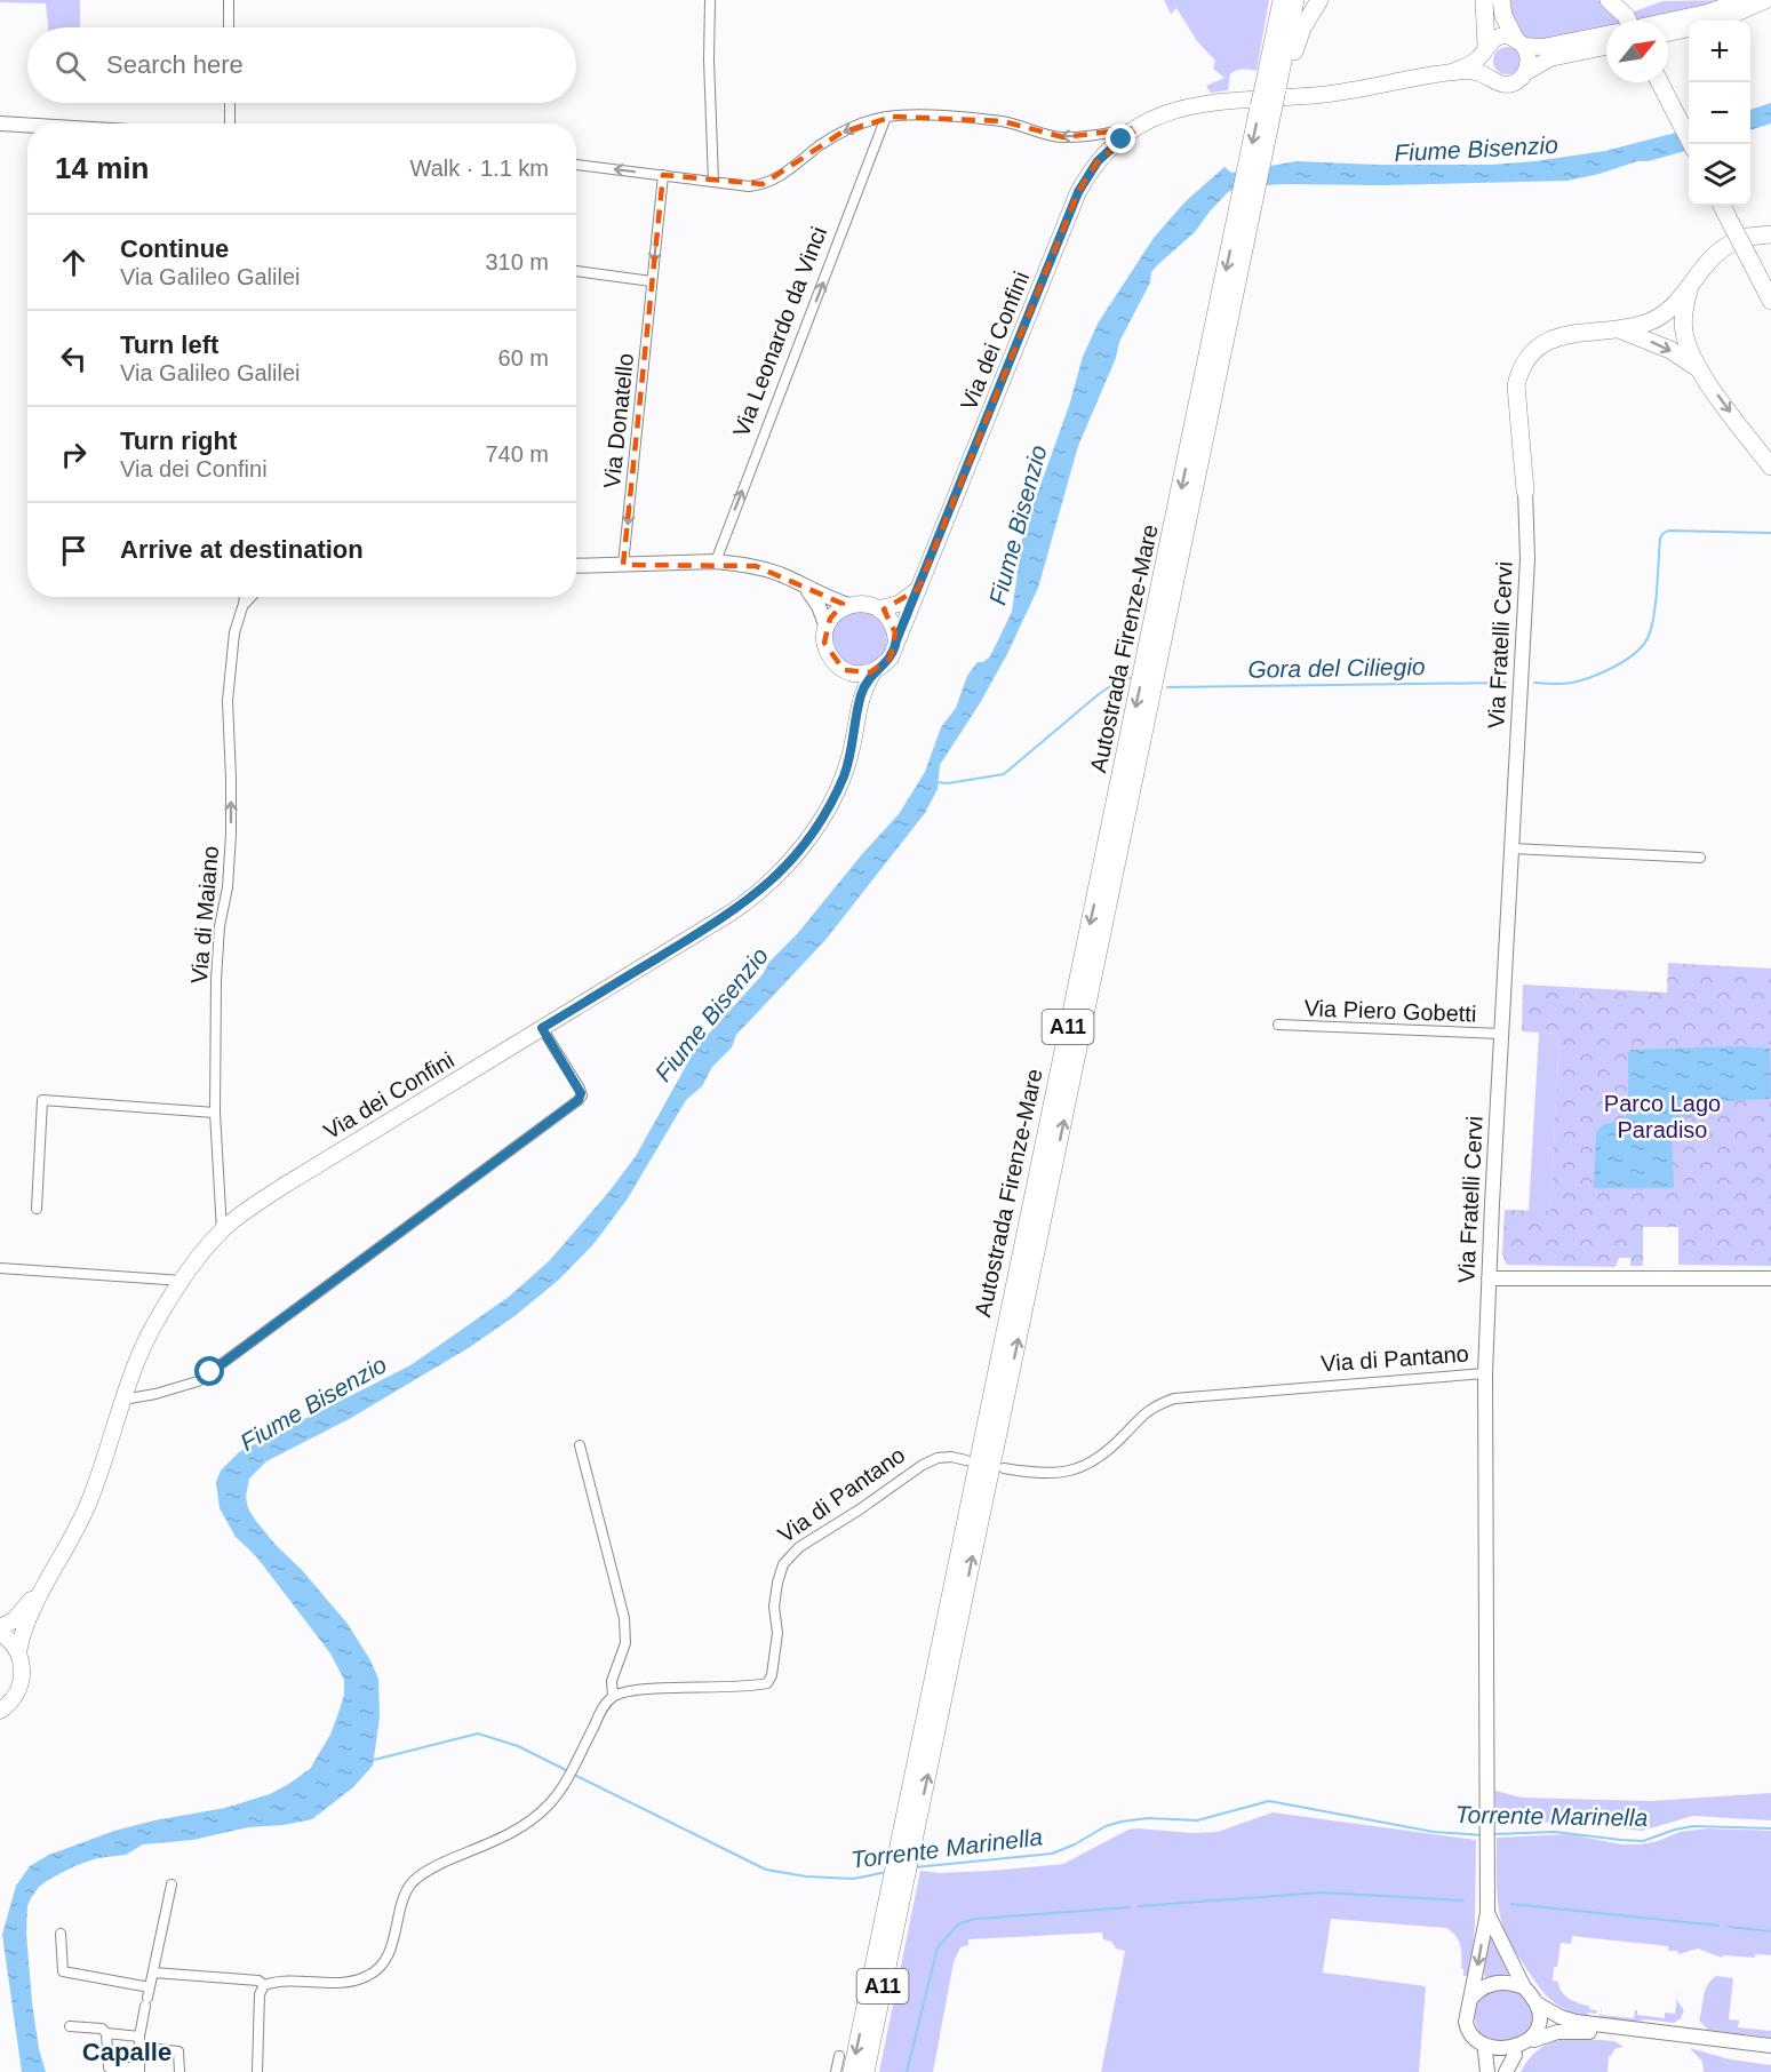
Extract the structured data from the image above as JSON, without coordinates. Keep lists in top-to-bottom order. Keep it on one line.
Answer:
{"streets":{"highway":["Autostrada Firenze-Mare","A11"],"main road":["Via dei Confini"],"street":["Via Leonardo da Vinci","Via Donatello","Via Fratelli Cervi","Via di Maiano","Via Piero Gobetti","Via di Pantano"]},"crossings":[["Via dei Confini","Via di Maiano"],["Via Fratelli Cervi","Via Piero Gobetti"],["Via Fratelli Cervi","Via di Pantano"]],"one_way":["Via Leonardo da Vinci","Via Donatello","Via di Maiano"],"districts":["Capalle"],"water":["Fiume Bisenzio","Gora del Ciliegio","Torrente Marinella"],"parks":["Parco Lago Paradiso"],"north":"top right","page":{"map_buttons":["+","−"],"search":"Search here","heading":["14 min","Walk · 1.1 km"],"list":[["Continue","Via Galileo Galilei","310 m"],["Turn left","Via Galileo Galilei","60 m"],["Turn right","Via dei Confini","740 m"],"Arrive at destination"]}}
